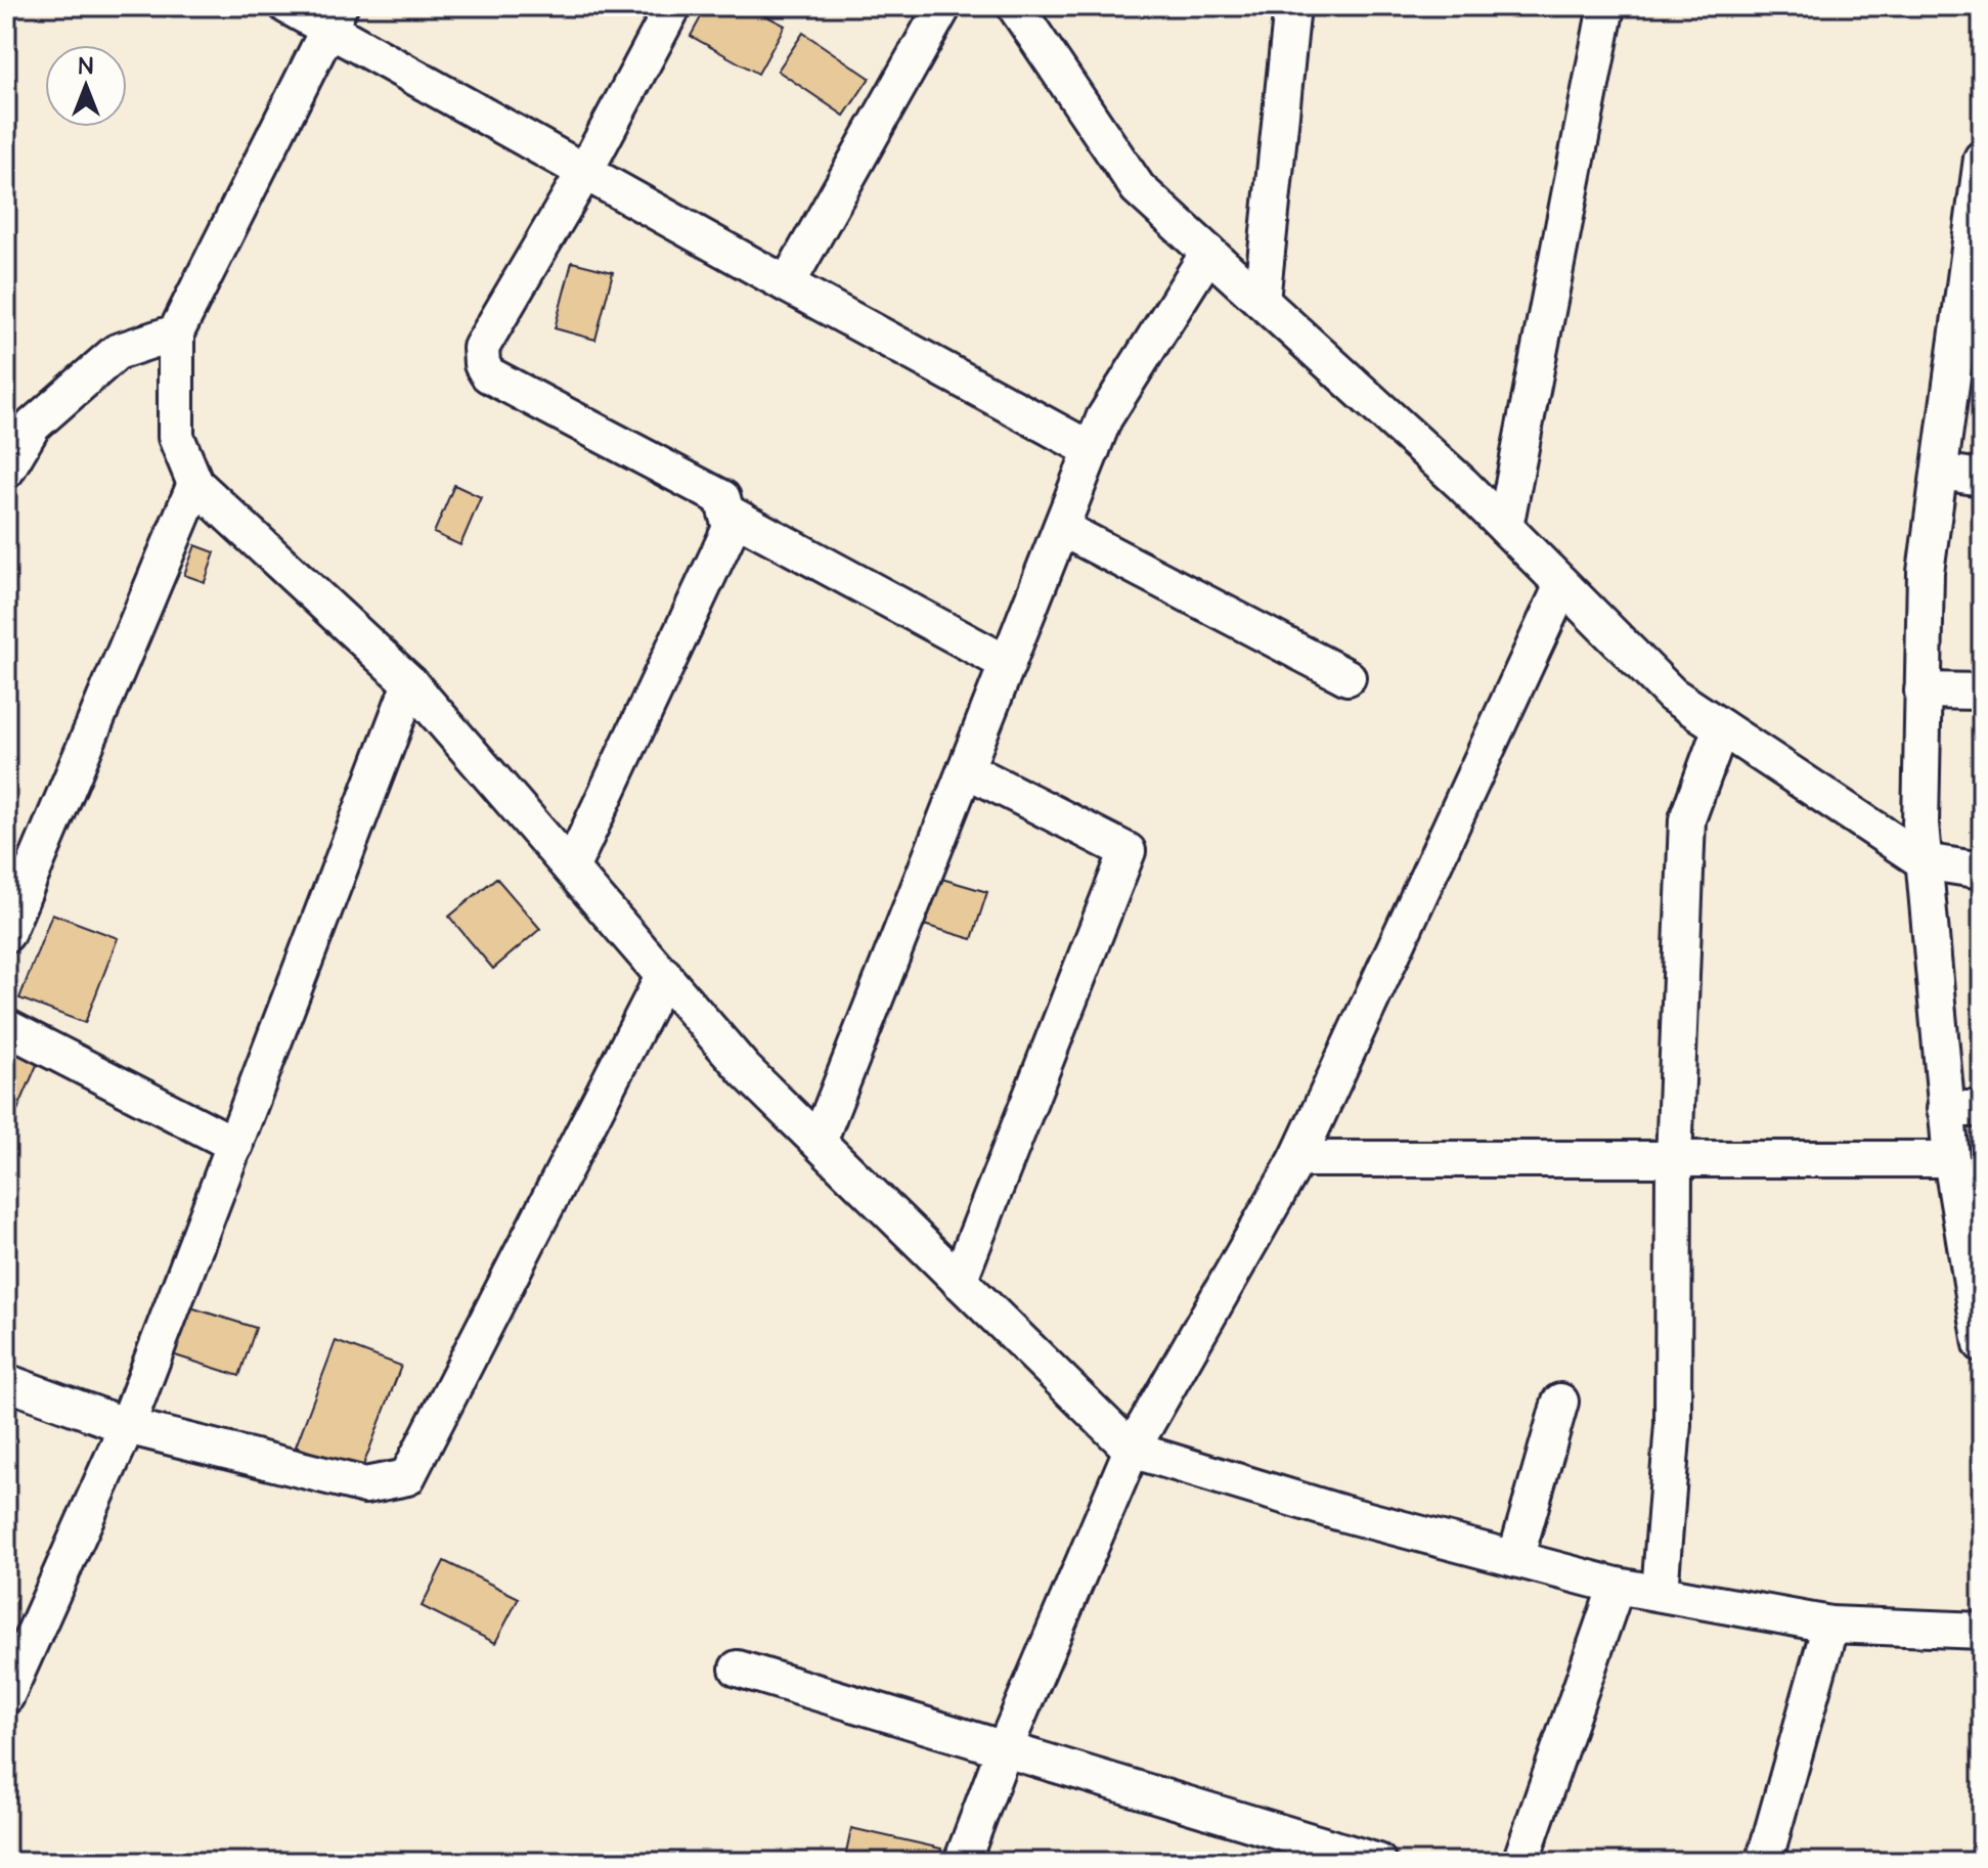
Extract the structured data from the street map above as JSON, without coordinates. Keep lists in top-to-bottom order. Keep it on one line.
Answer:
{"north":"top"}
